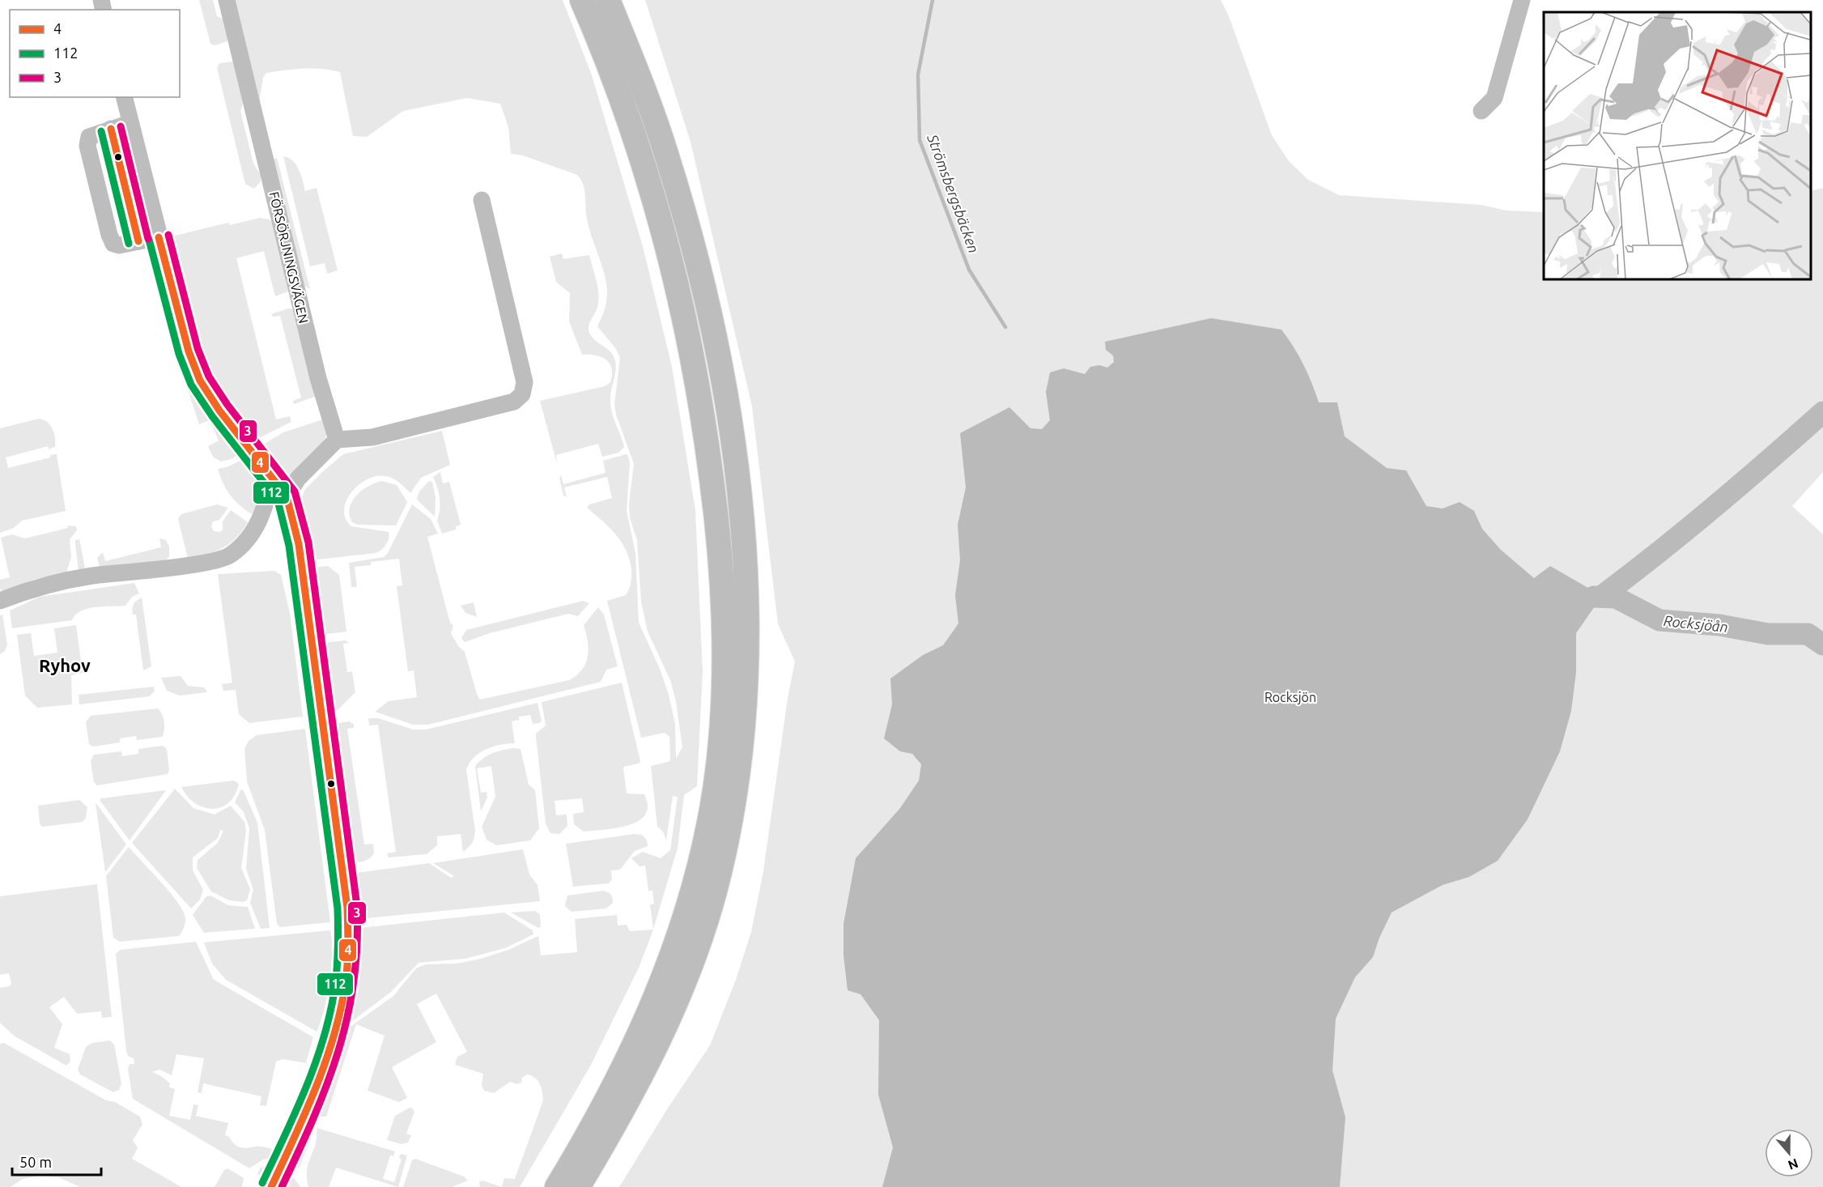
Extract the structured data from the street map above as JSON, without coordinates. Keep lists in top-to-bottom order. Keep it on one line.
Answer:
{"streets":{"street":["FÖRSÖRJNINGSVÄGEN"]},"districts":["Ryhov"],"water":["Strömsbergsbäcken","Rocksjöån"],"parks":["Rocksjön"],"lines":["transit line 3","transit line 4","transit line 112"],"legend":["4","112","3"],"scale_bar":"50 m","north":"bottom"}
